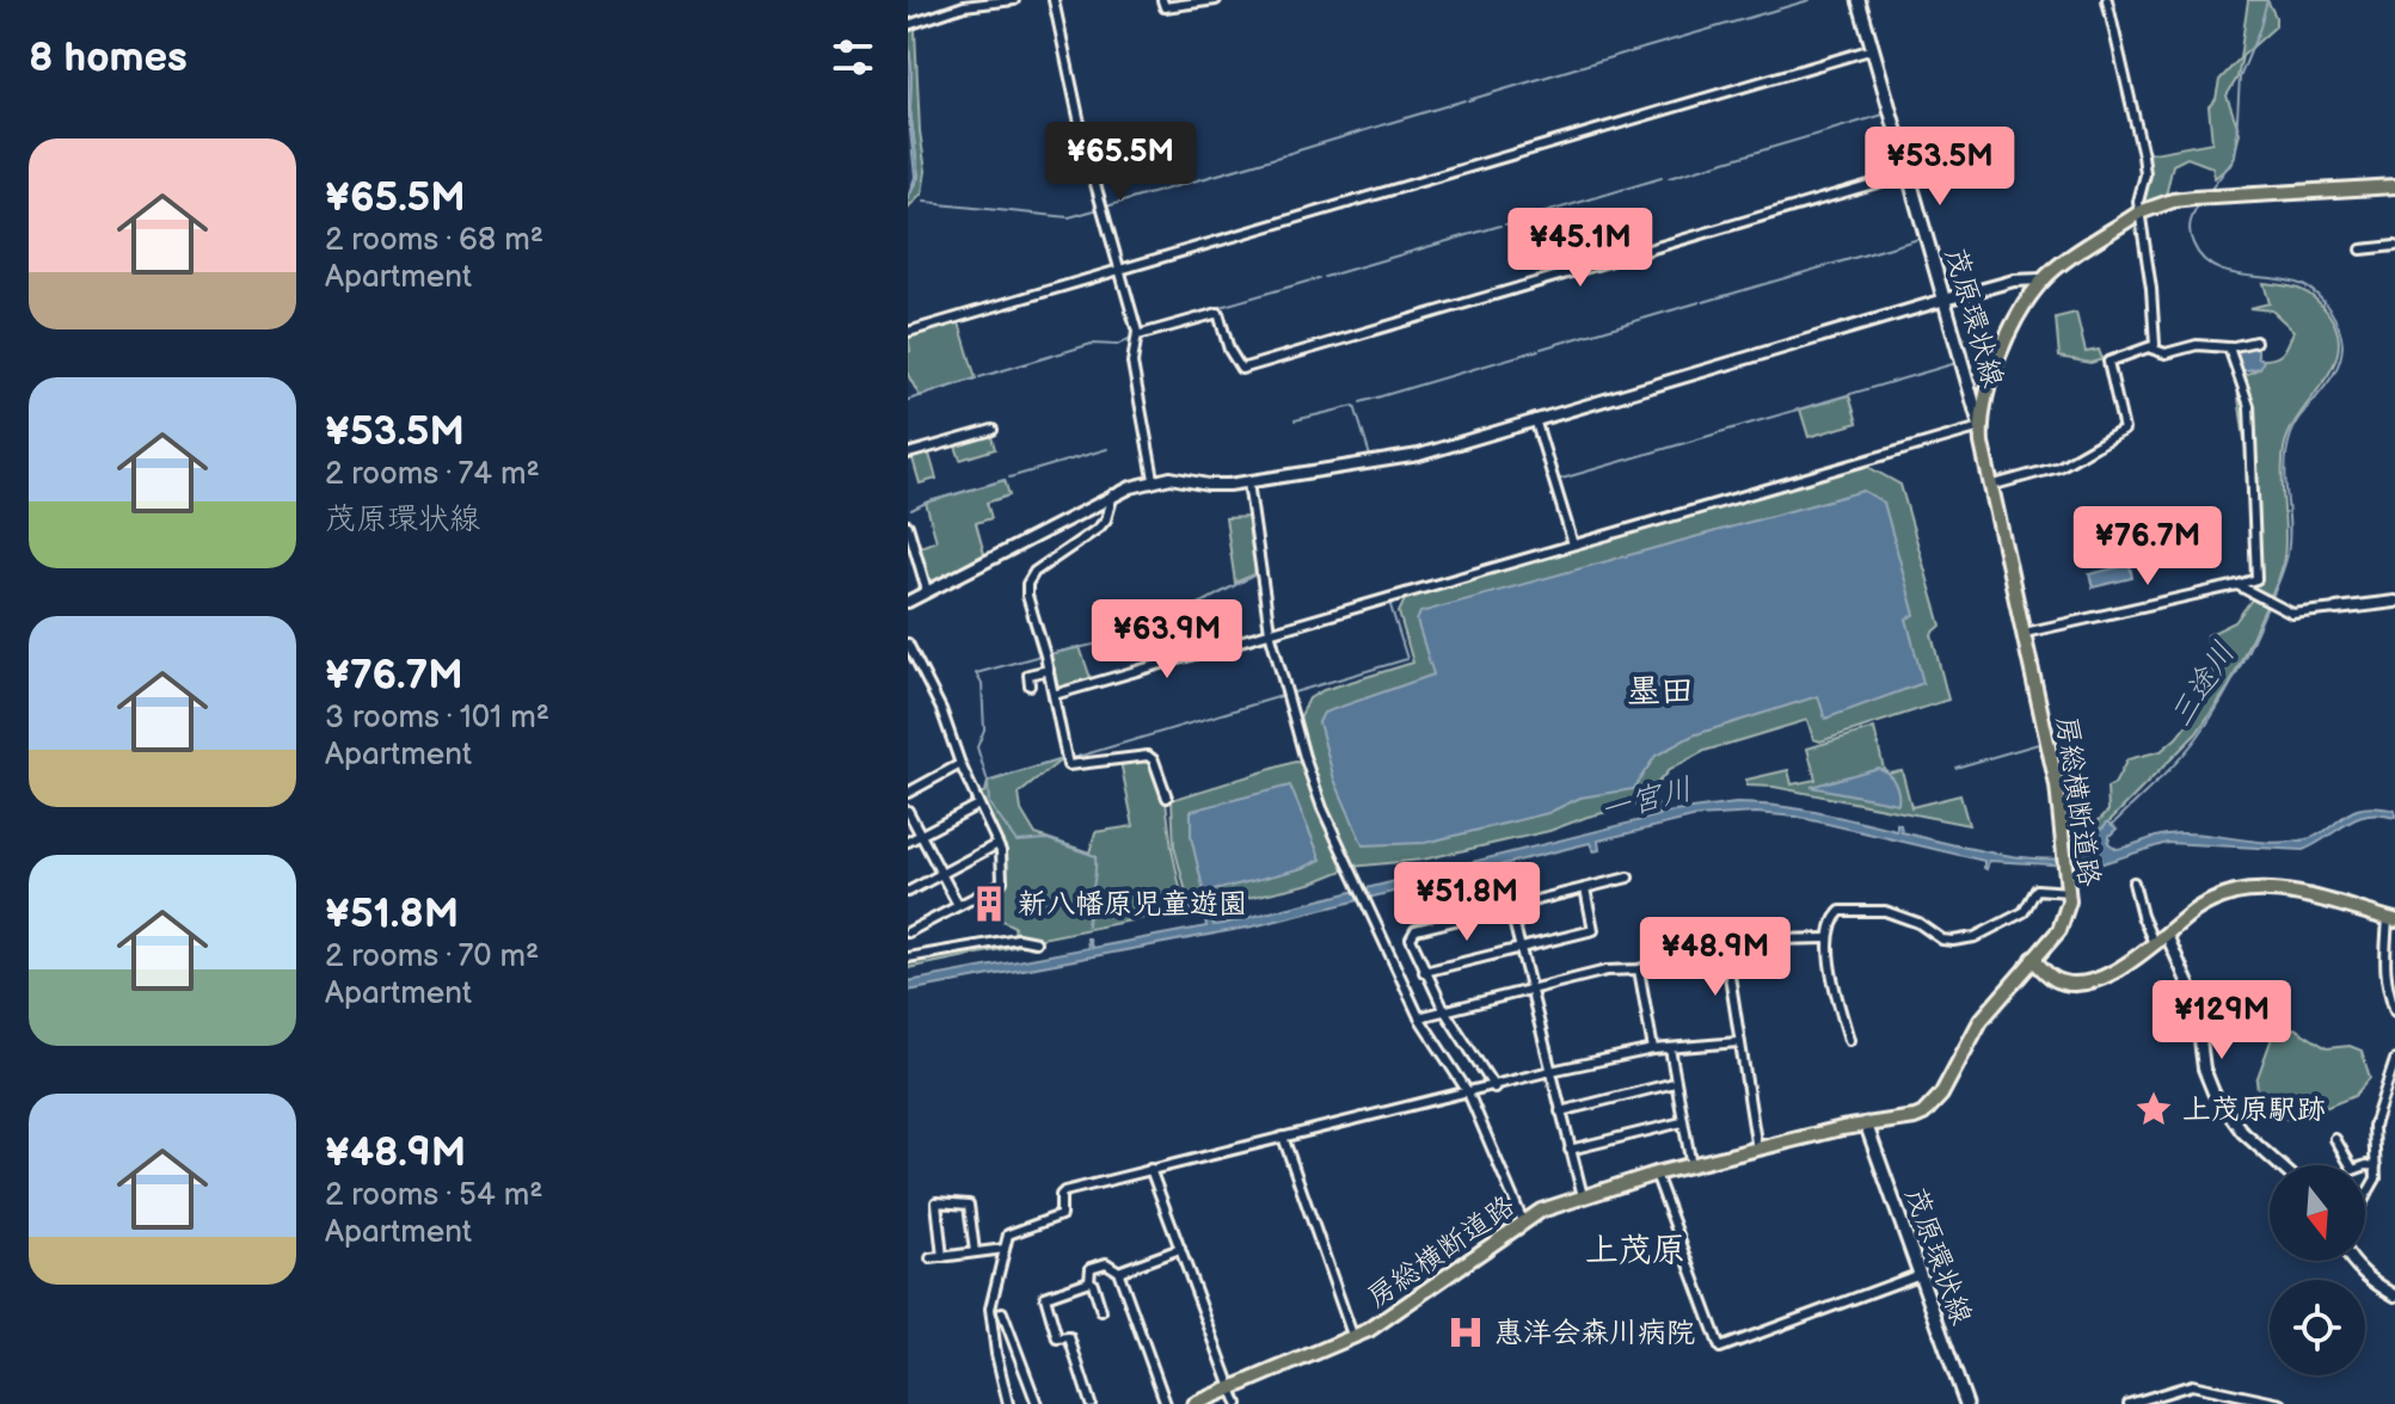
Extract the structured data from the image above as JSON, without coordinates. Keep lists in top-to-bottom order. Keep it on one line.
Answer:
{"streets":{"main road":["茂原環状線","房総横断道路"]},"crossings":[["茂原環状線","房総横断道路"]],"districts":["墨田","上茂原"],"water":["三途川","一宮川"],"places":{"building":["新八幡原児童遊園"],"place":["上茂原駅跡"],"hospital":["惠洋会森川病院"]},"north":"bottom","page":{"heading":"8 homes","list":[{"name":"¥65.5M","note":"2 rooms · 68 m² · Apartment"},{"name":"¥53.5M","note":"2 rooms · 74 m² · 茂原環状線"},{"name":"¥76.7M","note":"3 rooms · 101 m² · Apartment"},{"name":"¥51.8M","note":"2 rooms · 70 m² · Apartment"},{"name":"¥48.9M","note":"2 rooms · 54 m² · Apartment"}],"price":["¥65.5M","¥53.5M","¥45.1M","¥76.7M","¥63.9M","¥51.8M","¥48.9M","¥129M"]}}
